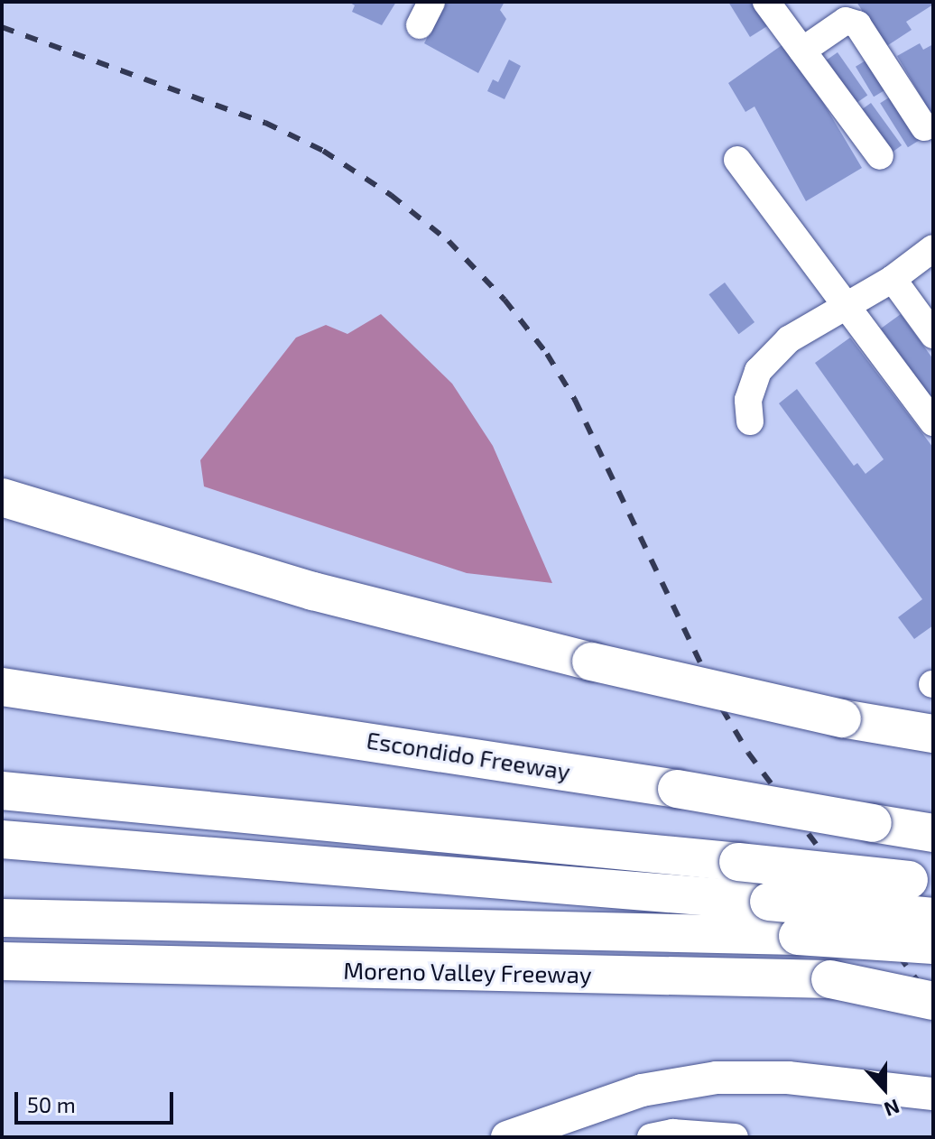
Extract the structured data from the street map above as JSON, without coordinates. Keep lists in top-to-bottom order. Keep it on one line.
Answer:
{"streets":{"highway":["Escondido Freeway","Moreno Valley Freeway"]},"scale_bar":"50 m","north":"bottom"}
